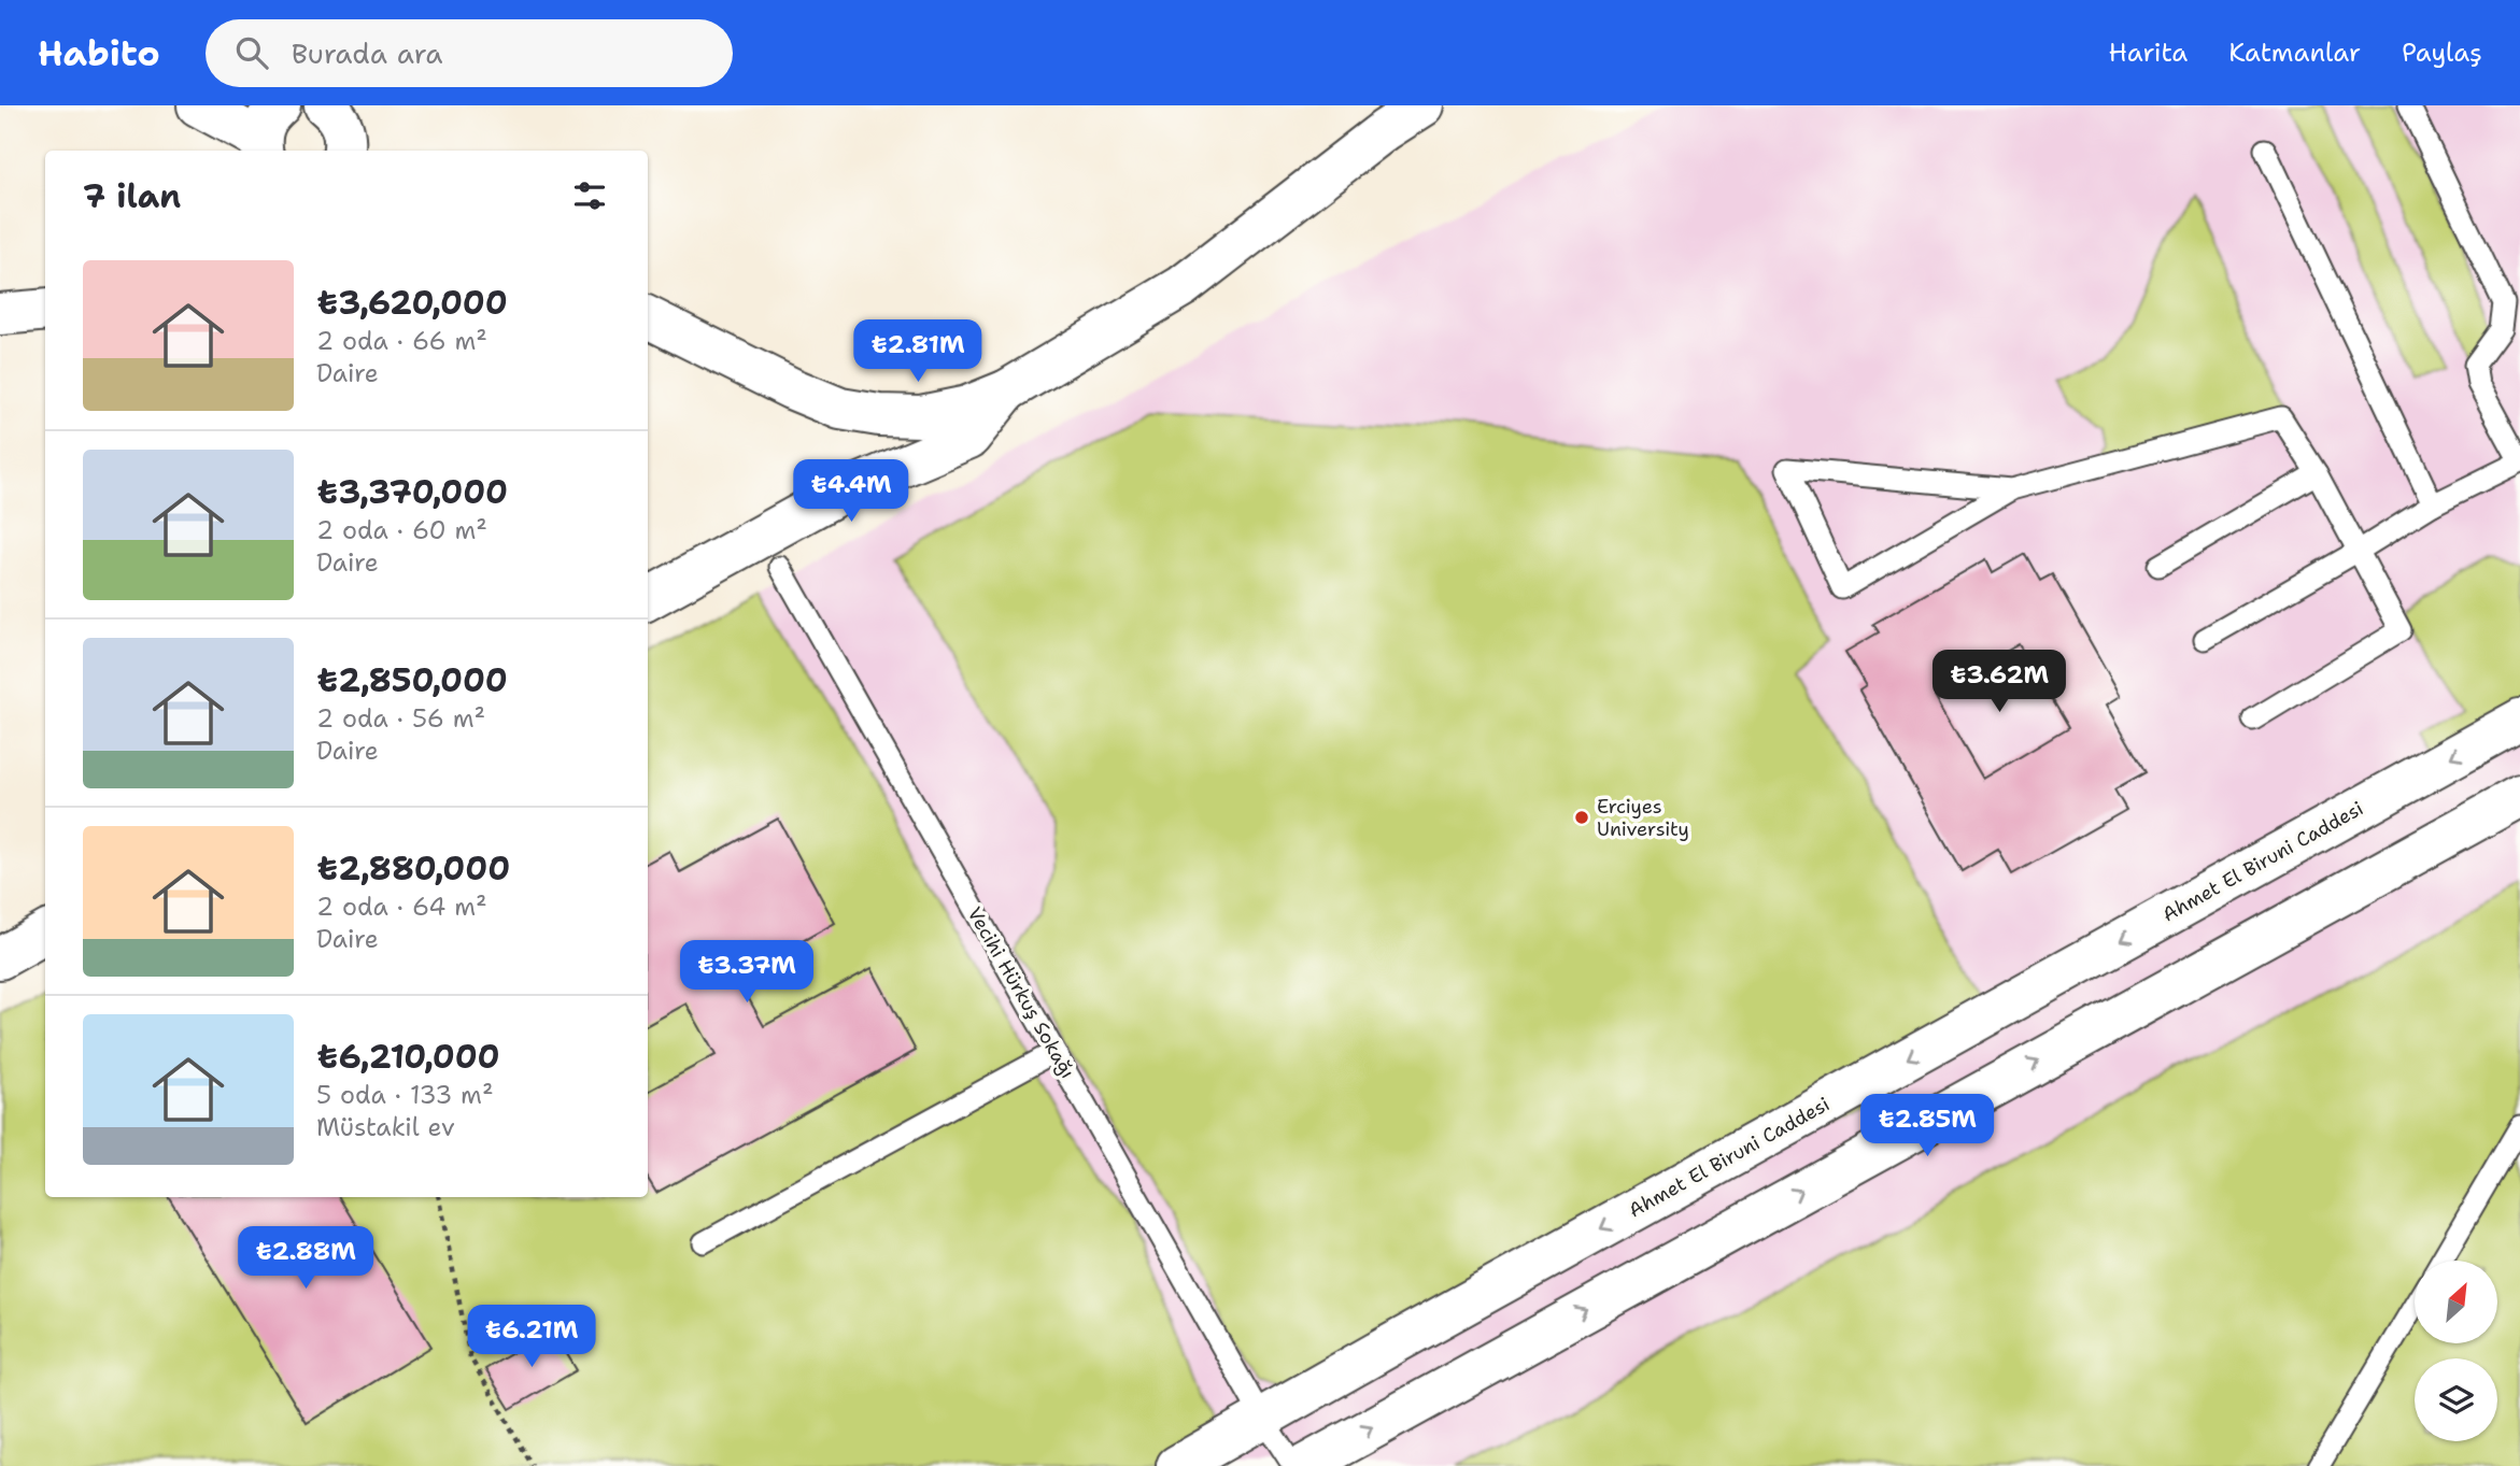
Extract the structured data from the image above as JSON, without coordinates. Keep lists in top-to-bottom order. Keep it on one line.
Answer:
{"streets":{"street":["Ahmet El Biruni Caddesi"],"lane":["Vecihi Hürkuş Sokağı"]},"crossings":[["Ahmet El Biruni Caddesi","Vecihi Hürkuş Sokağı"]],"places":["Erciyes University"],"north":"top right","page":{"header":"Habito","search":"Burada ara","nav":["Harita","Katmanlar","Paylaş"],"heading":"7 ilan","list":[{"name":"₺3,620,000","note":"2 oda · 66 m² · Daire"},{"name":"₺3,370,000","note":"2 oda · 60 m² · Daire"},{"name":"₺2,850,000","note":"2 oda · 56 m² · Daire"},{"name":"₺2,880,000","note":"2 oda · 64 m² · Daire"},{"name":"₺6,210,000","note":"5 oda · 133 m² · Müstakil ev"}],"price":["₺2.81M","₺4.4M","₺3.62M","₺3.37M","₺2.85M","₺2.88M","₺6.21M"]}}
